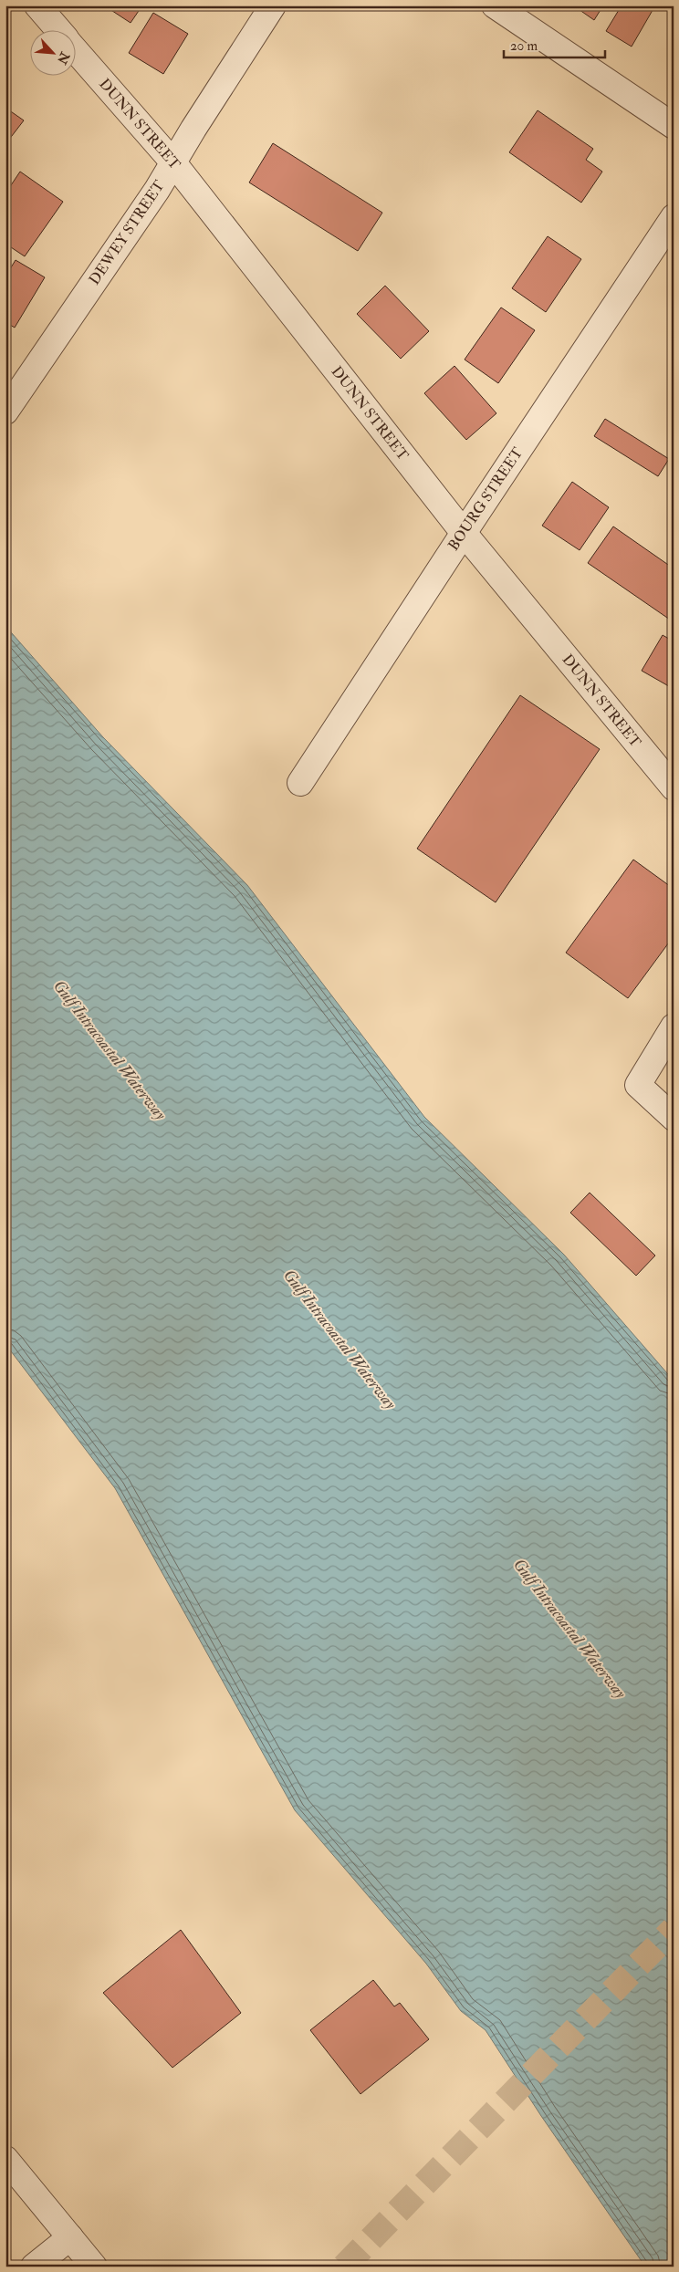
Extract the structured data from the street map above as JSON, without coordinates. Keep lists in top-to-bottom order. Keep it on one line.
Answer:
{"streets":{"street":["DUNN STREET","DEWEY STREET","BOURG STREET"]},"crossings":[["DUNN STREET","DEWEY STREET"],["DUNN STREET","BOURG STREET"]],"water":["Gulf Intracoastal Waterway"],"scale_bar":"20 m","north":"bottom right"}
